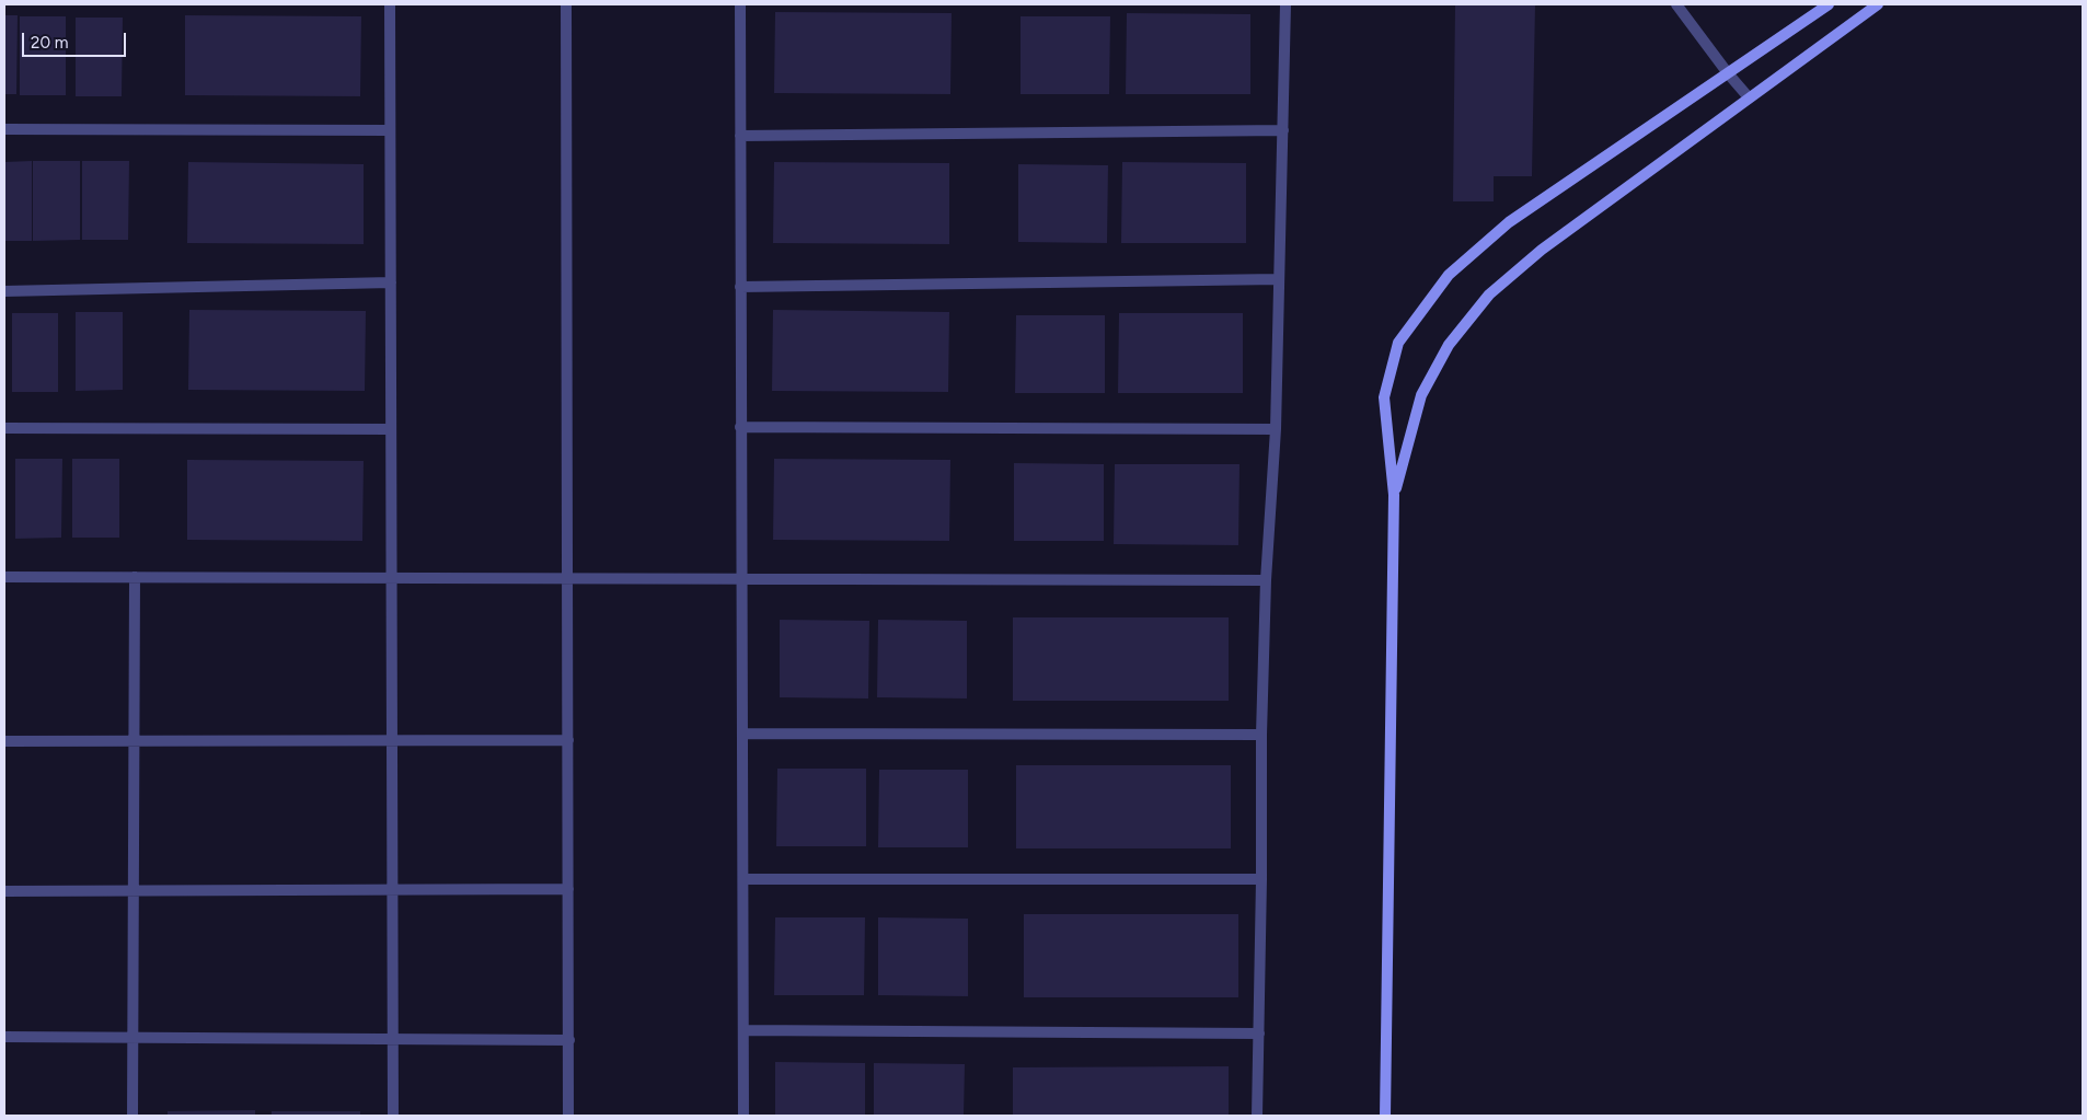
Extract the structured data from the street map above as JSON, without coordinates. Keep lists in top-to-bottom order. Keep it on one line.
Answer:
{"scale_bar":"20 m"}
